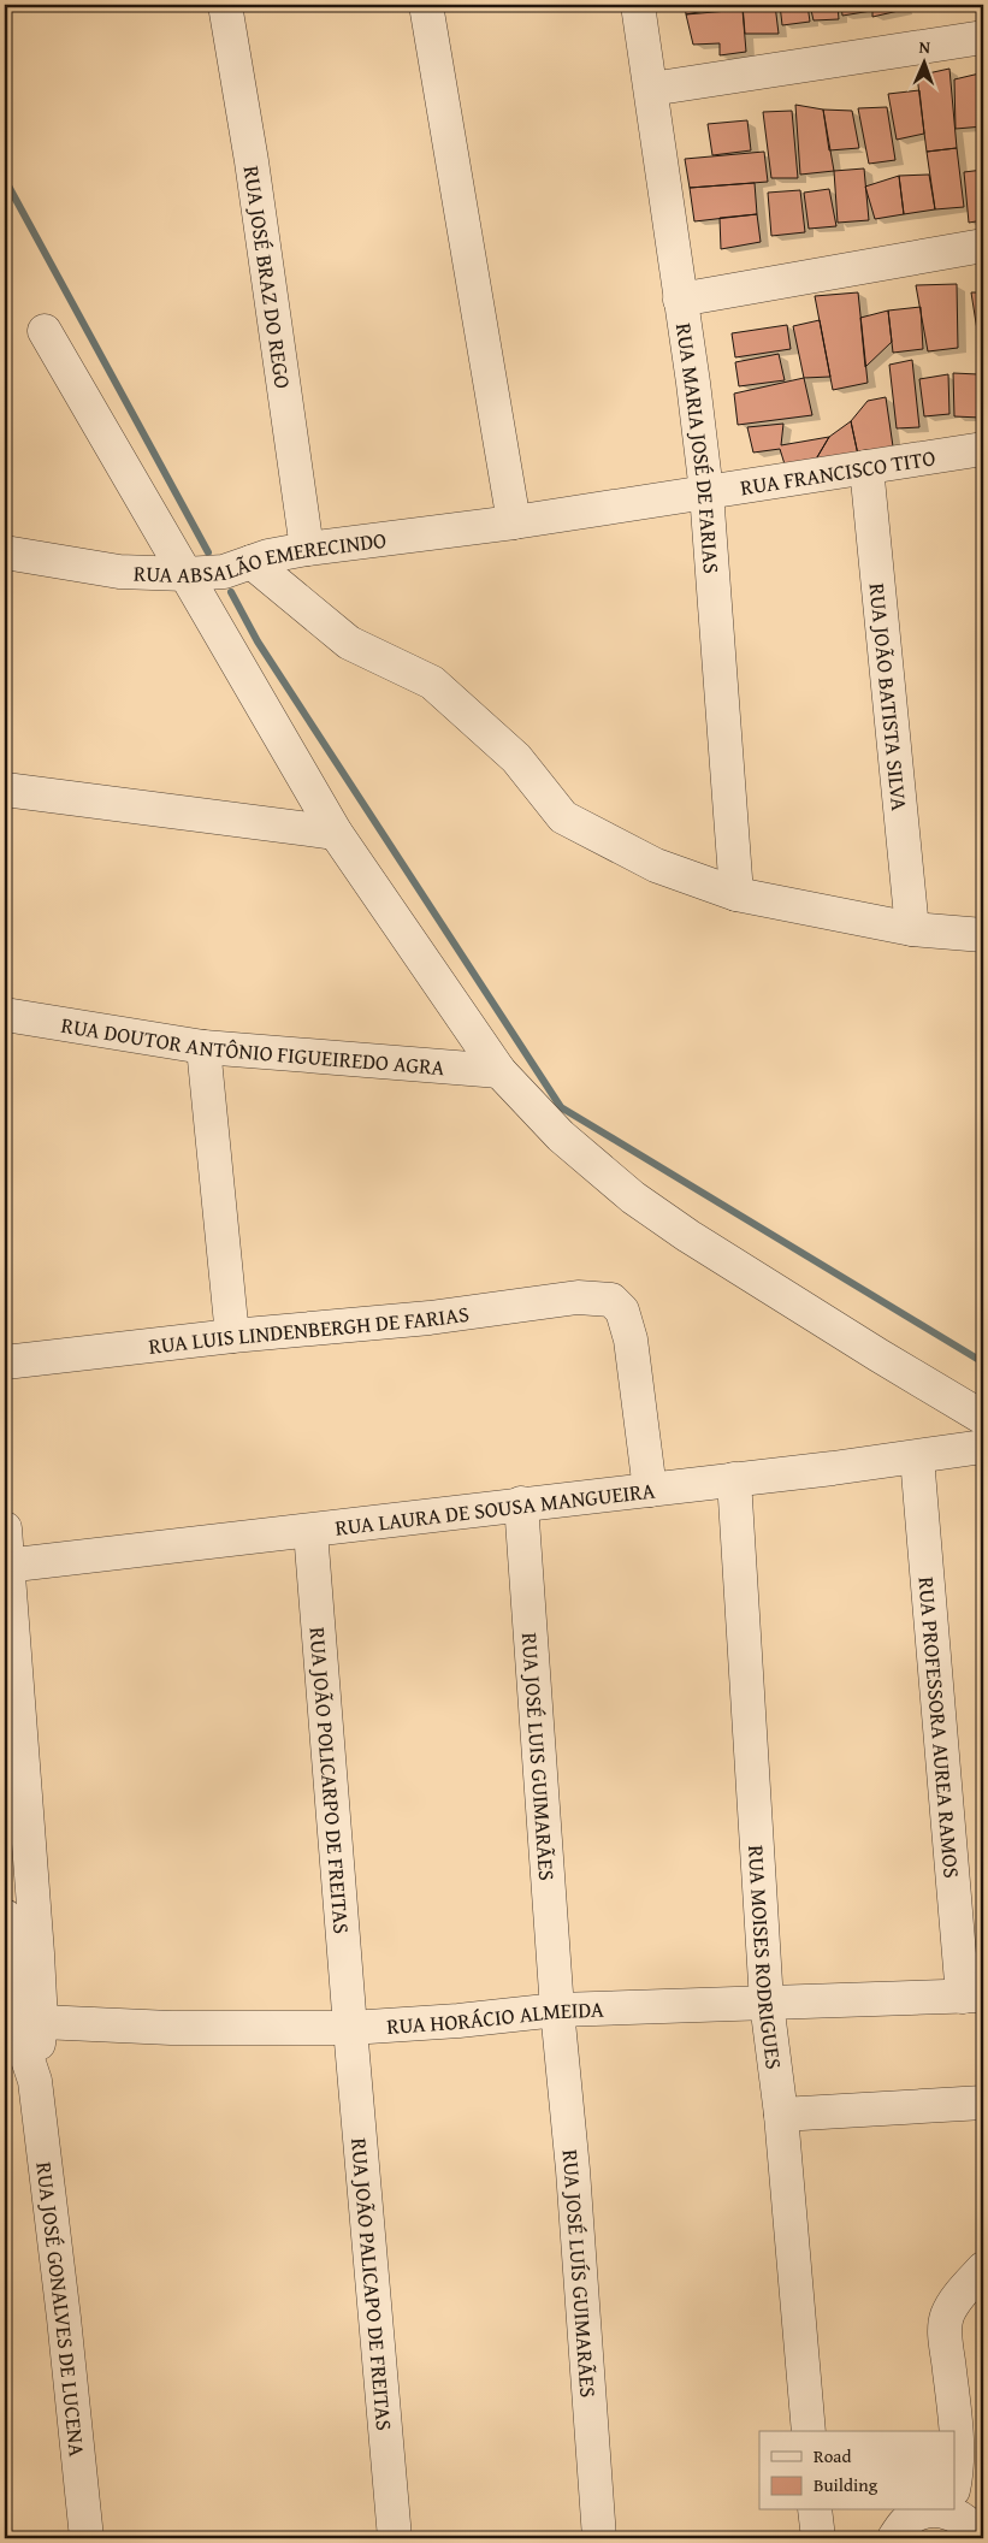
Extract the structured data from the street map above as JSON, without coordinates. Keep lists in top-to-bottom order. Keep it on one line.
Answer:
{"streets":{"street":["RUA JOSÉ BRAZ DO REGO","RUA MARIA JOSÉ DE FARIAS","RUA FRANCISCO TITO","RUA ABSALÃO EMERECINDO","RUA JOÃO BATISTA SILVA","RUA DOUTOR ANTÔNIO FIGUEIREDO AGRA","RUA LUIS LINDENBERGH DE FARIAS","RUA LAURA DE SOUSA MANGUEIRA","RUA PROFESSORA AUREA RAMOS","RUA JOSÉ LUIS GUIMARÃES","RUA JOÃO POLICARPO DE FREITAS","RUA MOISES RODRIGUES","RUA HORÁCIO ALMEIDA","RUA JOSÉ LUÍS GUIMARÃES","RUA JOÃO PALICAPO DE FREITAS","RUA JOSÉ GONALVES DE LUCENA"]},"crossings":[["RUA JOSÉ BRAZ DO REGO","RUA ABSALÃO EMERECINDO"],["RUA MARIA JOSÉ DE FARIAS","RUA FRANCISCO TITO"],["RUA FRANCISCO TITO","RUA ABSALÃO EMERECINDO"],["RUA FRANCISCO TITO","RUA JOÃO BATISTA SILVA"],["RUA LUIS LINDENBERGH DE FARIAS","RUA LAURA DE SOUSA MANGUEIRA"],["RUA LAURA DE SOUSA MANGUEIRA","RUA PROFESSORA AUREA RAMOS"],["RUA LAURA DE SOUSA MANGUEIRA","RUA JOSÉ LUIS GUIMARÃES"],["RUA LAURA DE SOUSA MANGUEIRA","RUA JOÃO POLICARPO DE FREITAS"],["RUA LAURA DE SOUSA MANGUEIRA","RUA MOISES RODRIGUES"],["RUA PROFESSORA AUREA RAMOS","RUA HORÁCIO ALMEIDA"],["RUA JOSÉ LUIS GUIMARÃES","RUA HORÁCIO ALMEIDA"],["RUA JOSÉ LUIS GUIMARÃES","RUA JOSÉ LUÍS GUIMARÃES"],["RUA JOÃO POLICARPO DE FREITAS","RUA HORÁCIO ALMEIDA"],["RUA JOÃO POLICARPO DE FREITAS","RUA JOÃO PALICAPO DE FREITAS"],["RUA MOISES RODRIGUES","RUA HORÁCIO ALMEIDA"],["RUA HORÁCIO ALMEIDA","RUA JOSÉ LUÍS GUIMARÃES"],["RUA HORÁCIO ALMEIDA","RUA JOÃO PALICAPO DE FREITAS"],["RUA HORÁCIO ALMEIDA","RUA JOSÉ GONALVES DE LUCENA"]],"legend":["Road","Building"],"north":"top"}
